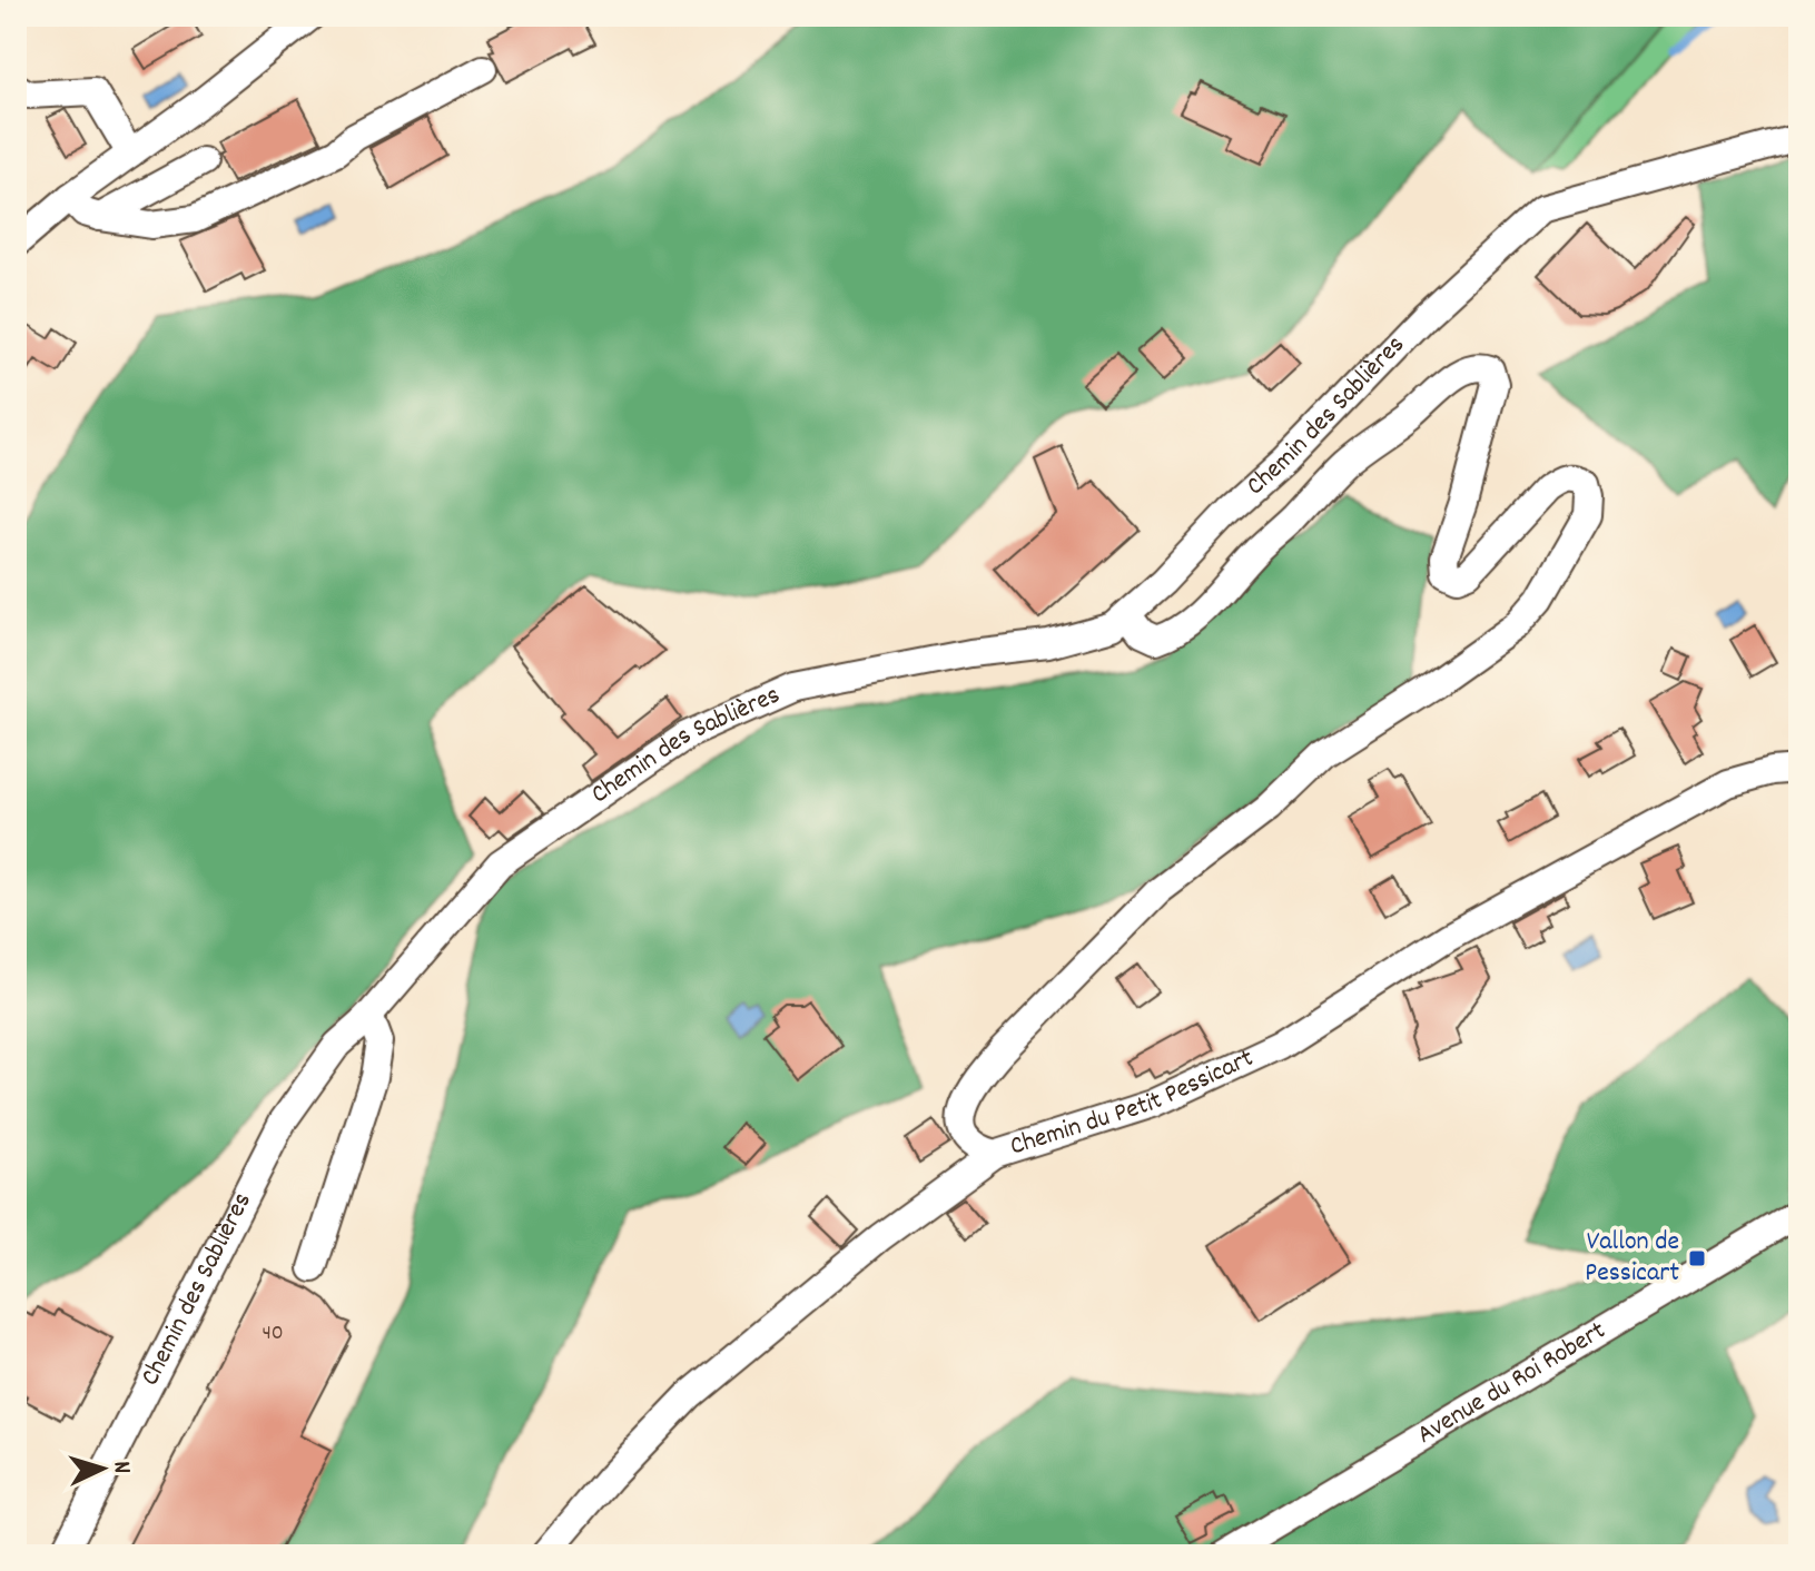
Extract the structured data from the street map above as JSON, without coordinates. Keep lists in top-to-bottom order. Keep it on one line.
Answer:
{"streets":{"street":["Chemin des Sablières","Chemin du Petit Pessicart","Avenue du Roi Robert"]},"places":{"transit":["Vallon de Pessicart"]},"house_numbers":["40"],"north":"right"}
